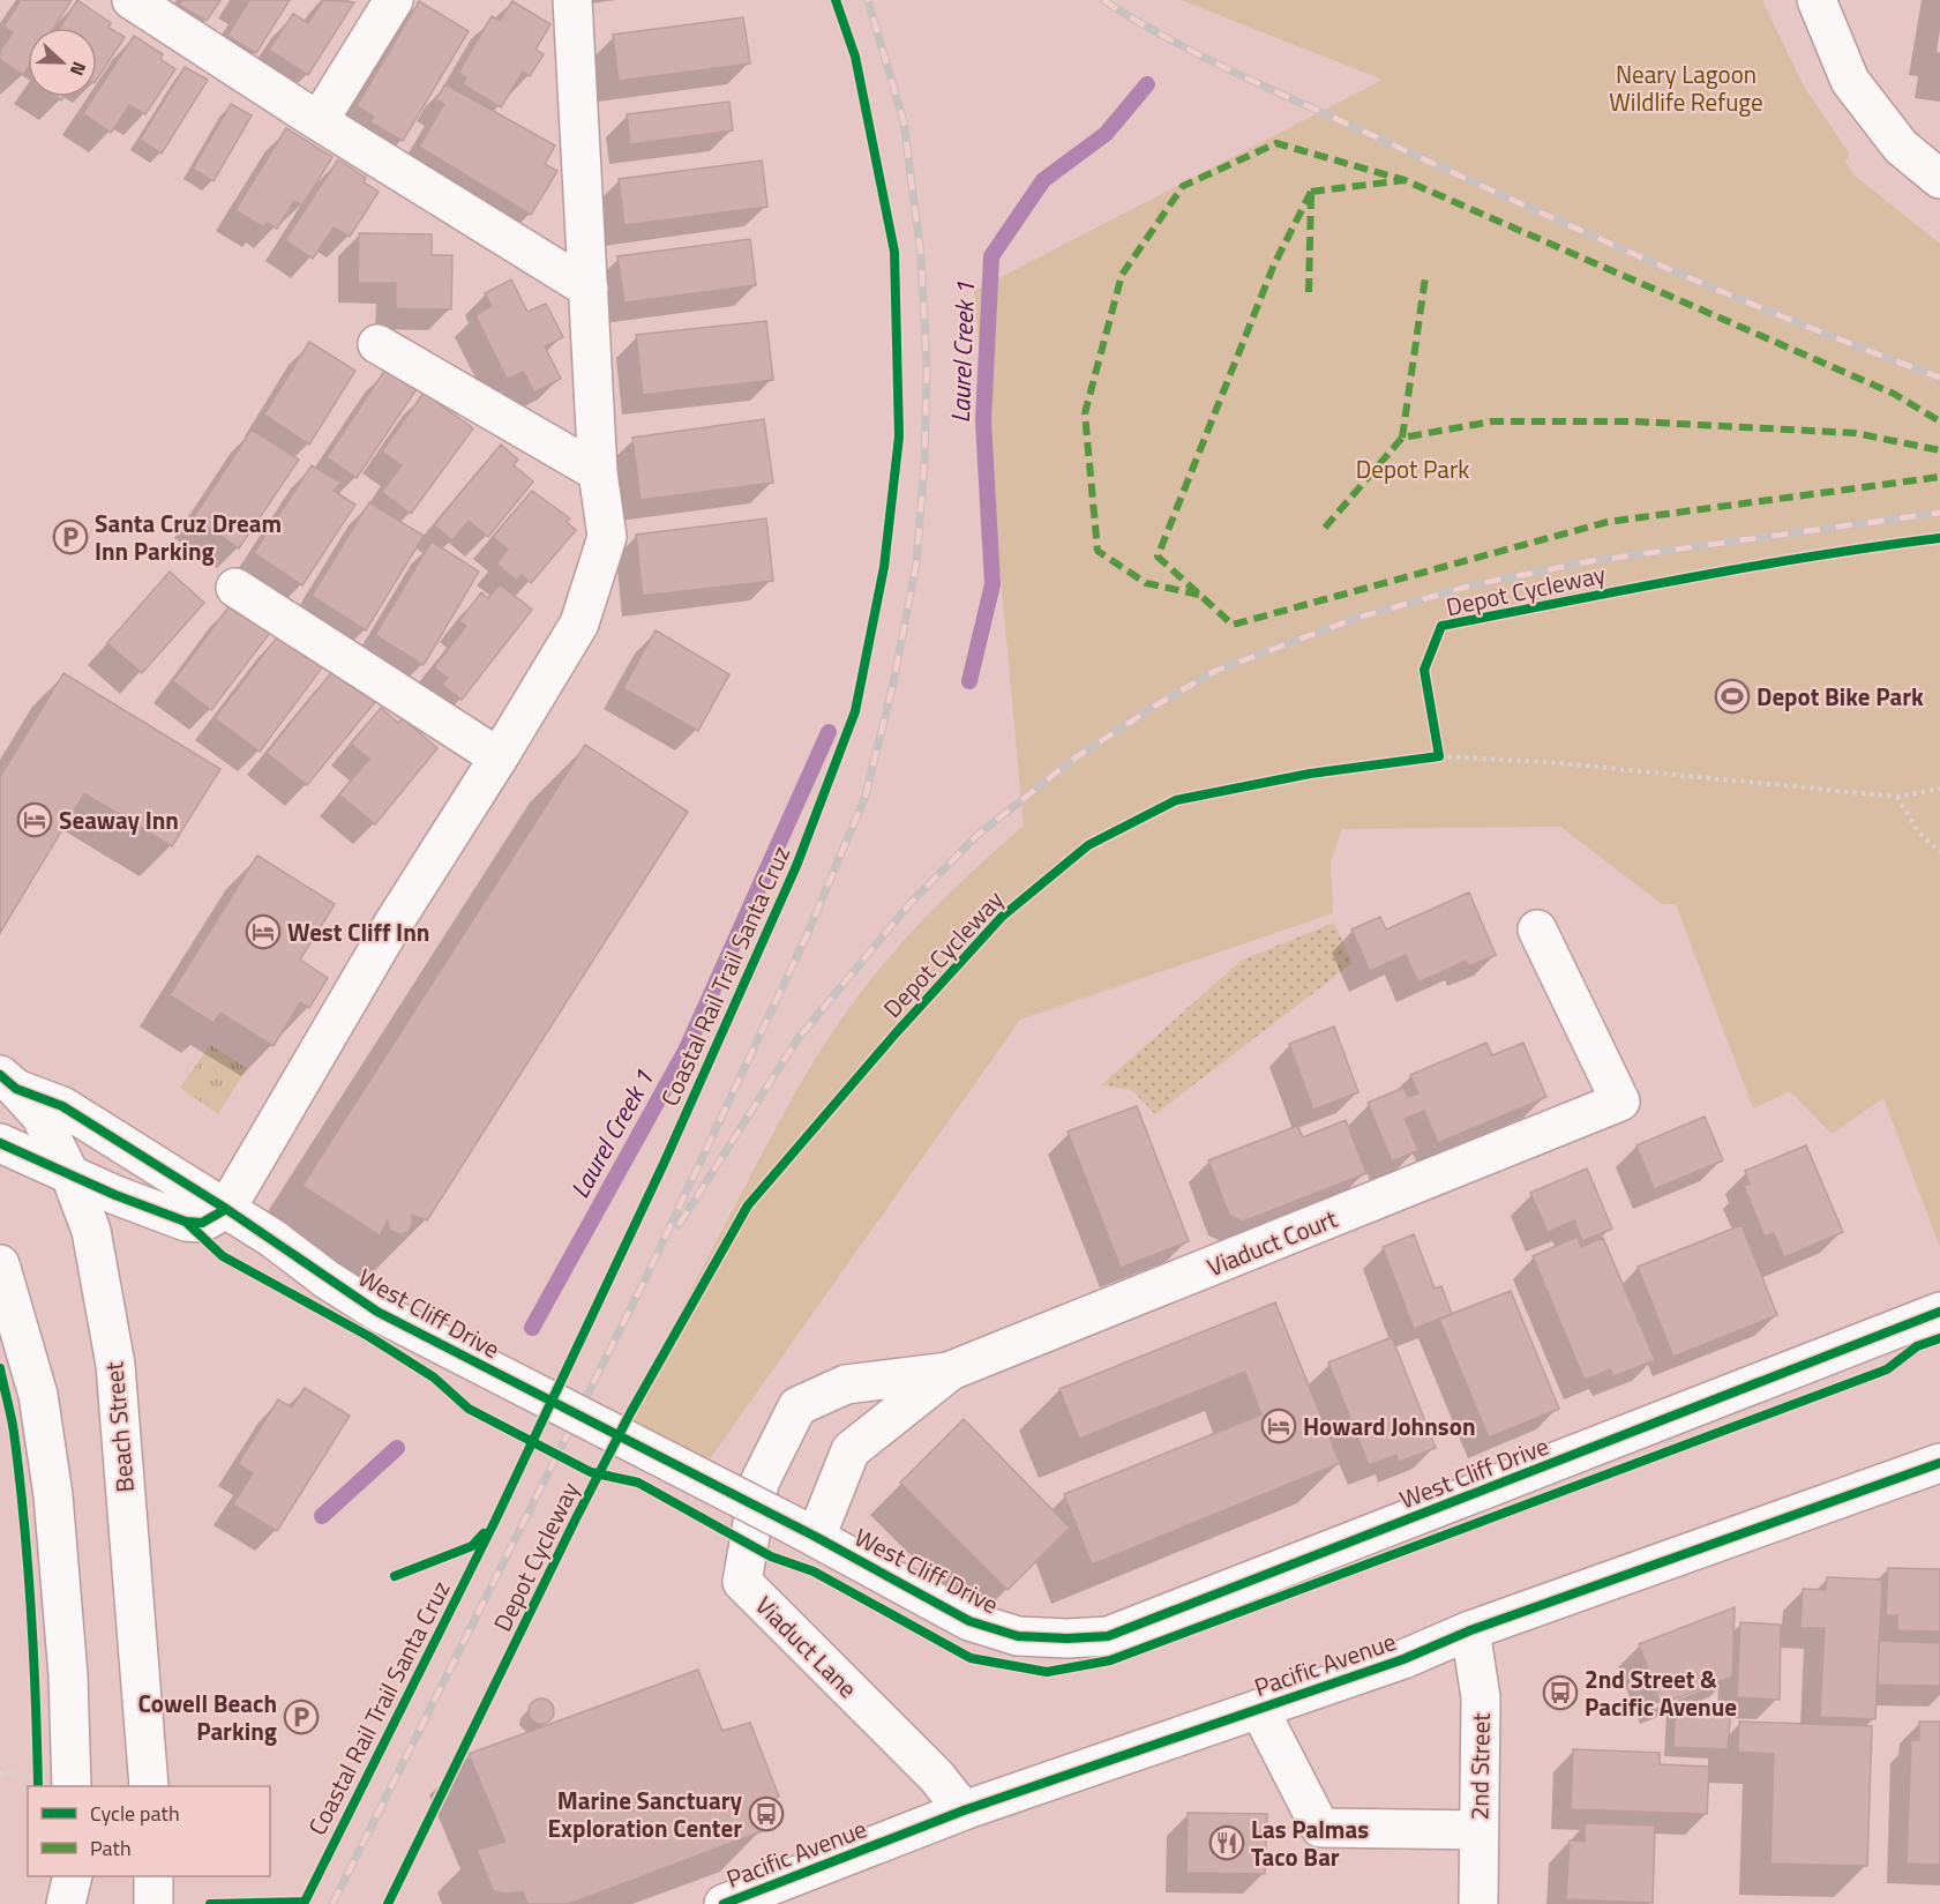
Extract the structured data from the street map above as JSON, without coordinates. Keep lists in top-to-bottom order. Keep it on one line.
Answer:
{"streets":{"street":["Viaduct Court","West Cliff Drive","Beach Street","Viaduct Lane","Pacific Avenue","2nd Street"],"cycle path":["Depot Cycleway","Coastal Rail Trail Santa Cruz"]},"crossings":[["Viaduct Court","West Cliff Drive"],["Viaduct Court","Viaduct Lane"],["West Cliff Drive","Beach Street"],["Viaduct Lane","Pacific Avenue"],["Pacific Avenue","2nd Street"]],"water":["Laurel Creek 1"],"parks":["Neary Lagoon Wildlife Refuge","Depot Park"],"places":{"parking":["Santa Cruz Dream Inn Parking","Cowell Beach Parking"],"sports":["Depot Bike Park"],"hotel":["Seaway Inn","West Cliff Inn","Howard Johnson"],"bus stop":["2nd Street & Pacific Avenue","Marine Sanctuary Exploration Center"],"restaurant":["Las Palmas Taco Bar"]},"legend":["Cycle path","Path"],"north":"right"}
